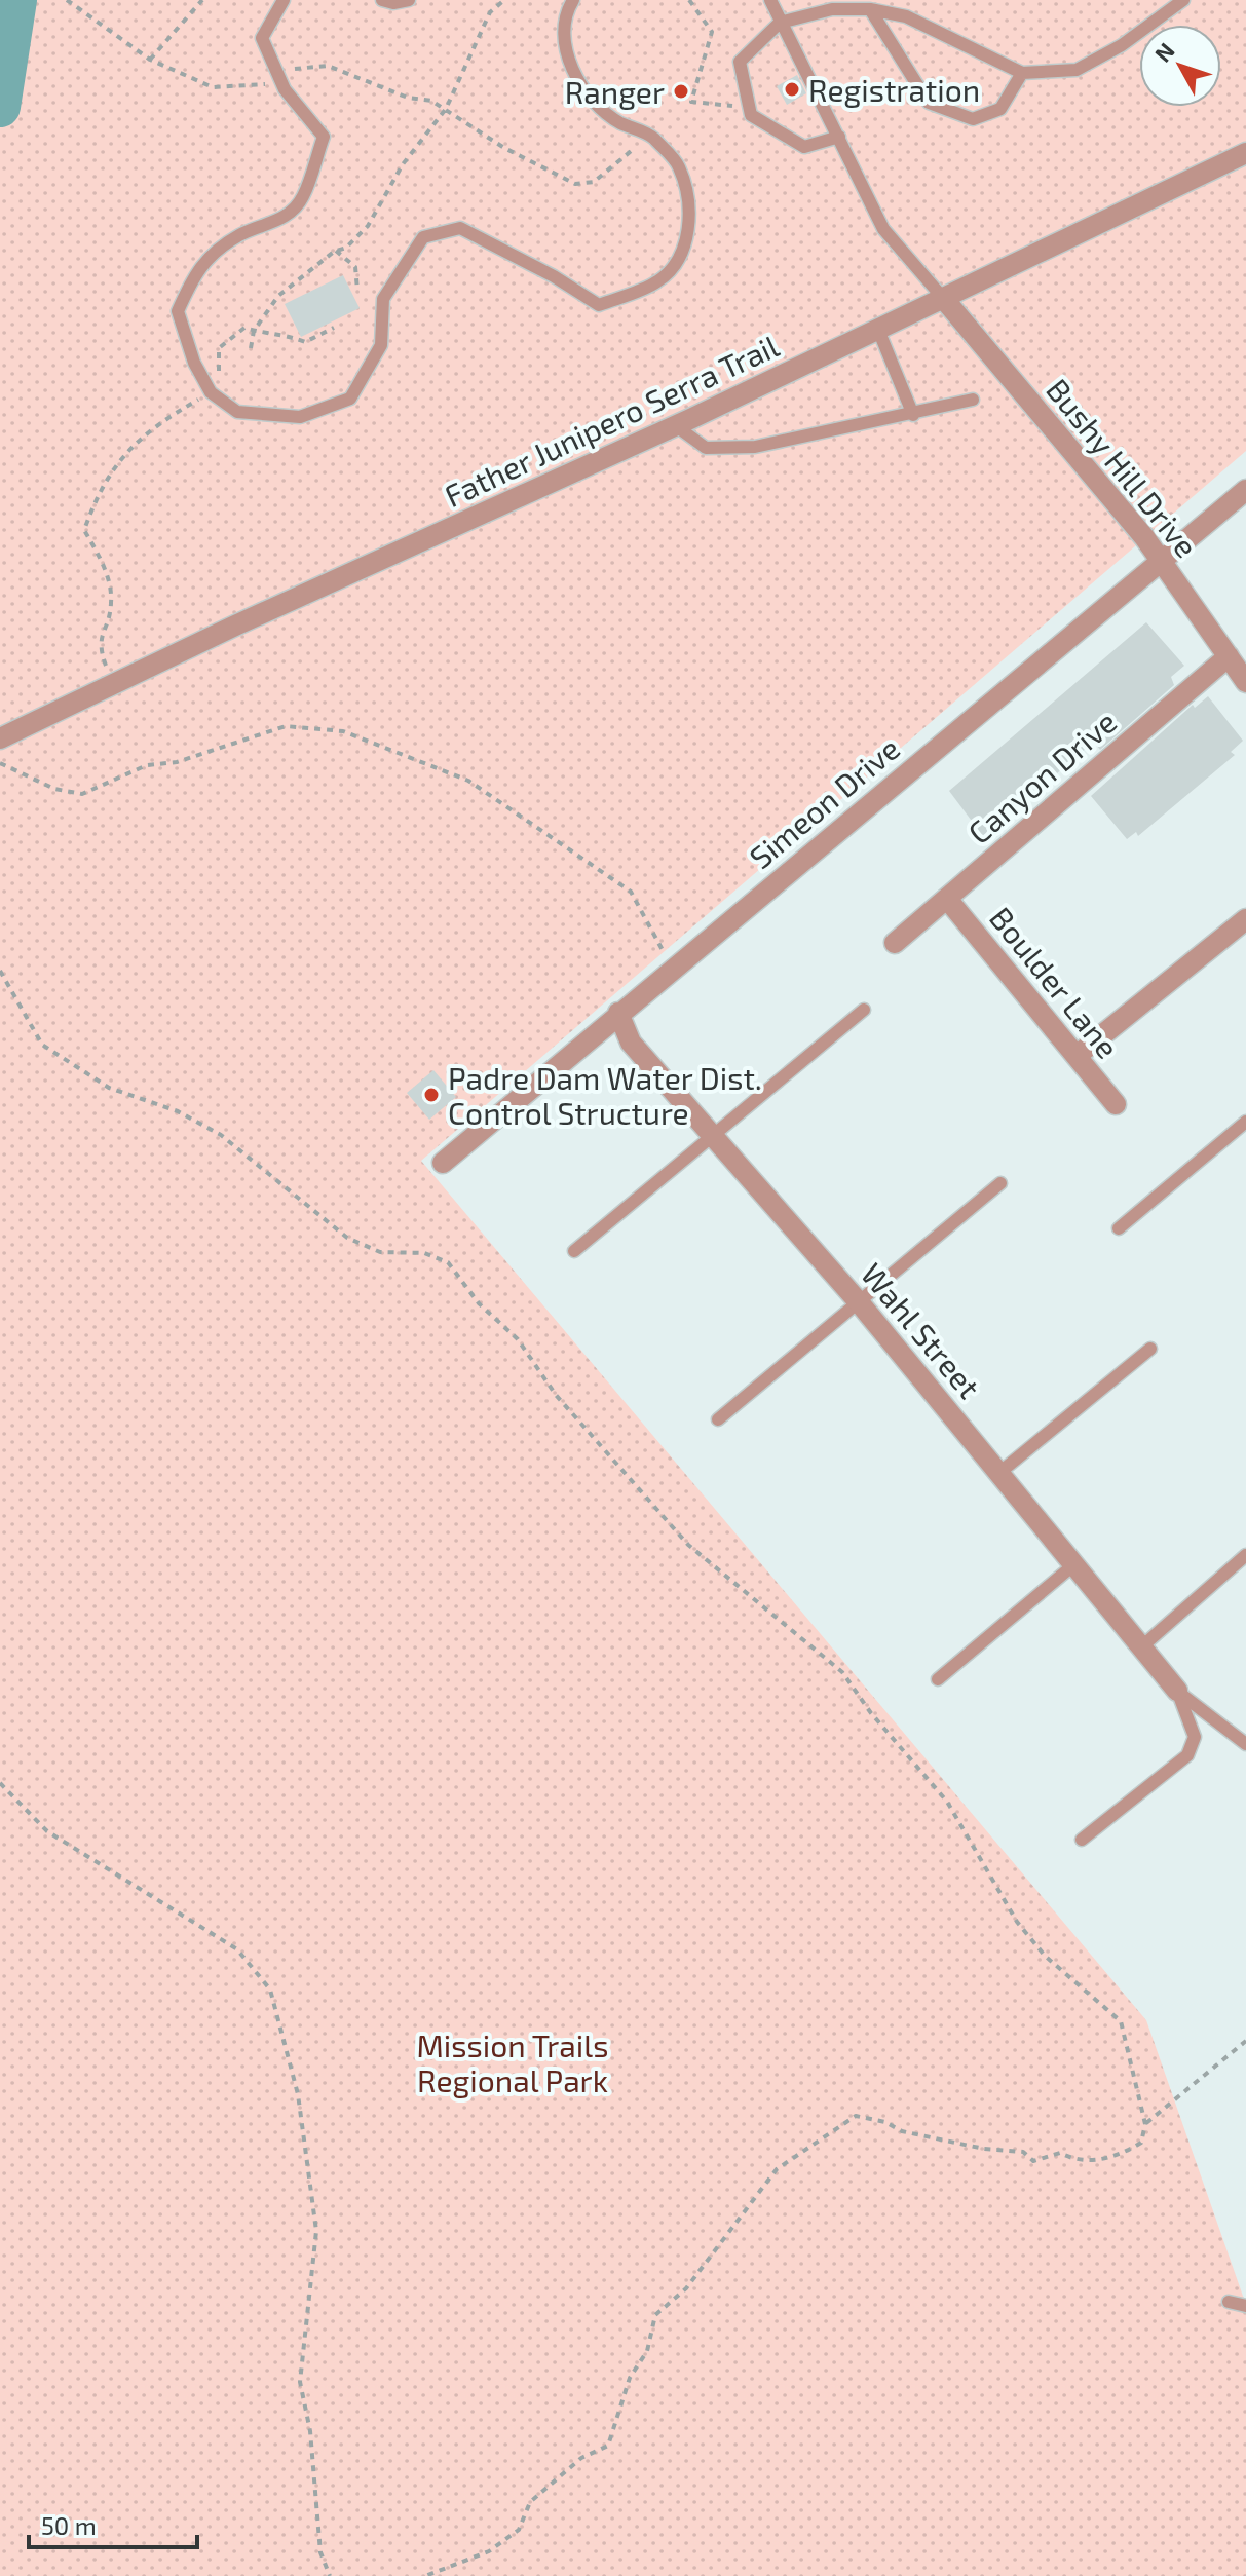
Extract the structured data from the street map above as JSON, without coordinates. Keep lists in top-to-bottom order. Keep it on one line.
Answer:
{"streets":{"street":["Father Junipero Serra Trail","Bushy Hill Drive","Canyon Drive","Simeon Drive","Boulder Lane","Wahl Street"]},"crossings":[["Father Junipero Serra Trail","Bushy Hill Drive"],["Bushy Hill Drive","Canyon Drive"],["Bushy Hill Drive","Simeon Drive"],["Canyon Drive","Boulder Lane"],["Simeon Drive","Wahl Street"]],"parks":["Mission Trails Regional Park"],"places":["Registration","Ranger","Padre Dam Water Dist. Control Structure"],"scale_bar":"50 m","north":"top left"}
